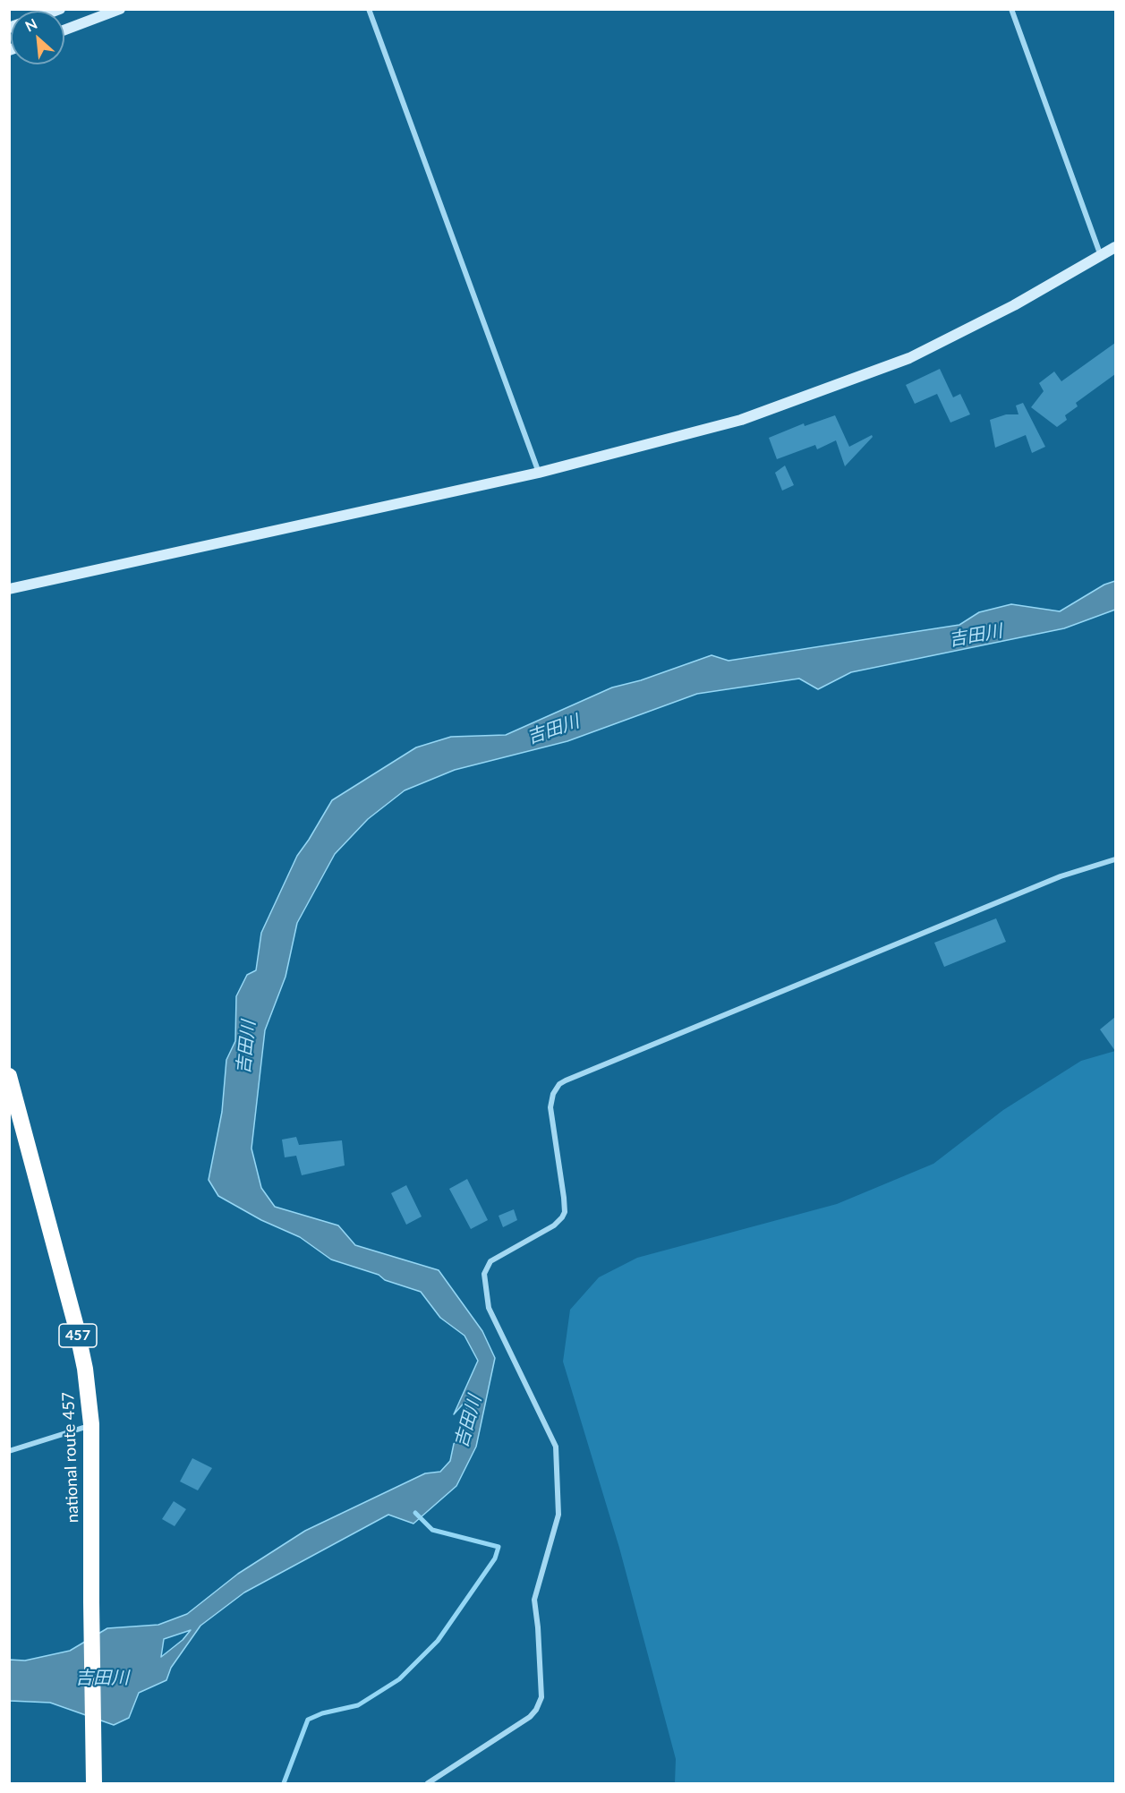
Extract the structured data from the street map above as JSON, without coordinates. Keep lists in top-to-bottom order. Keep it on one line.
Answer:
{"streets":{"highway":["457","national route 457"]},"water":["吉田川"],"north":"top left"}
